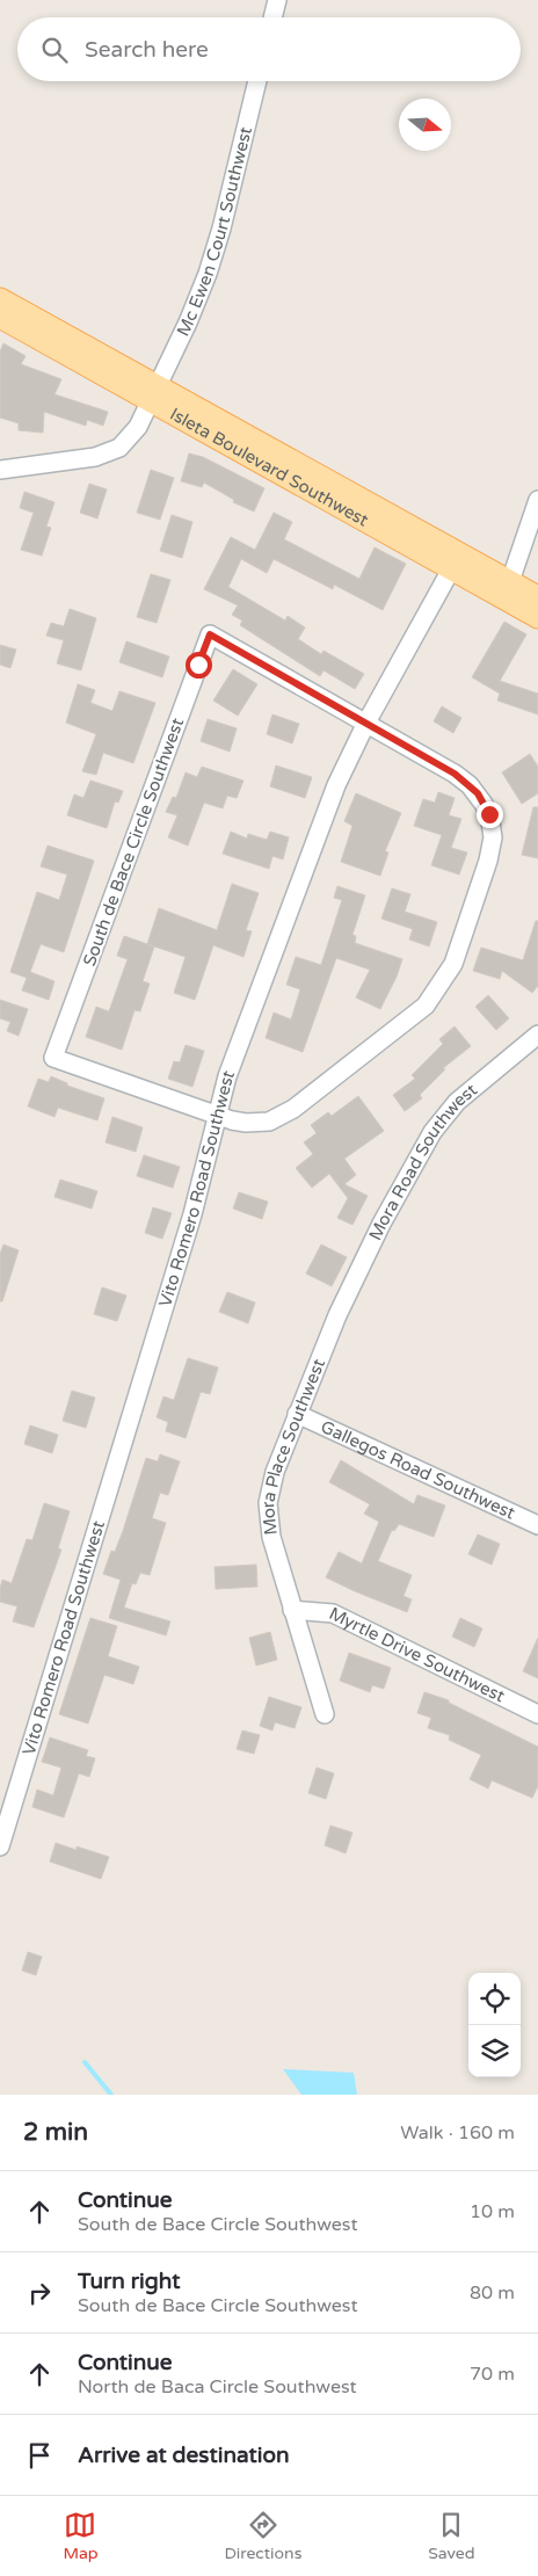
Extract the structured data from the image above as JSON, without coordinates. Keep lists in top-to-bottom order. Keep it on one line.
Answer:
{"streets":{"main road":["Isleta Boulevard Southwest"],"street":["Mc Ewen Court Southwest","South de Bace Circle Southwest","Mora Road Southwest","Vito Romero Road Southwest","Mora Place Southwest","Gallegos Road Southwest","Myrtle Drive Southwest"]},"crossings":[["Mc Ewen Court Southwest","Isleta Boulevard Southwest"],["Isleta Boulevard Southwest","Vito Romero Road Southwest"],["South de Bace Circle Southwest","Vito Romero Road Southwest"],["Mora Road Southwest","Mora Place Southwest"],["Mora Place Southwest","Gallegos Road Southwest"],["Mora Place Southwest","Myrtle Drive Southwest"]],"north":"right","page":{"search":"Search here","heading":["2 min","Walk · 160 m"],"list":[["Continue","South de Bace Circle Southwest","10 m"],["Turn right","South de Bace Circle Southwest","80 m"],["Continue","North de Baca Circle Southwest","70 m"],"Arrive at destination"],"nav":["Map","Directions","Saved"]}}
